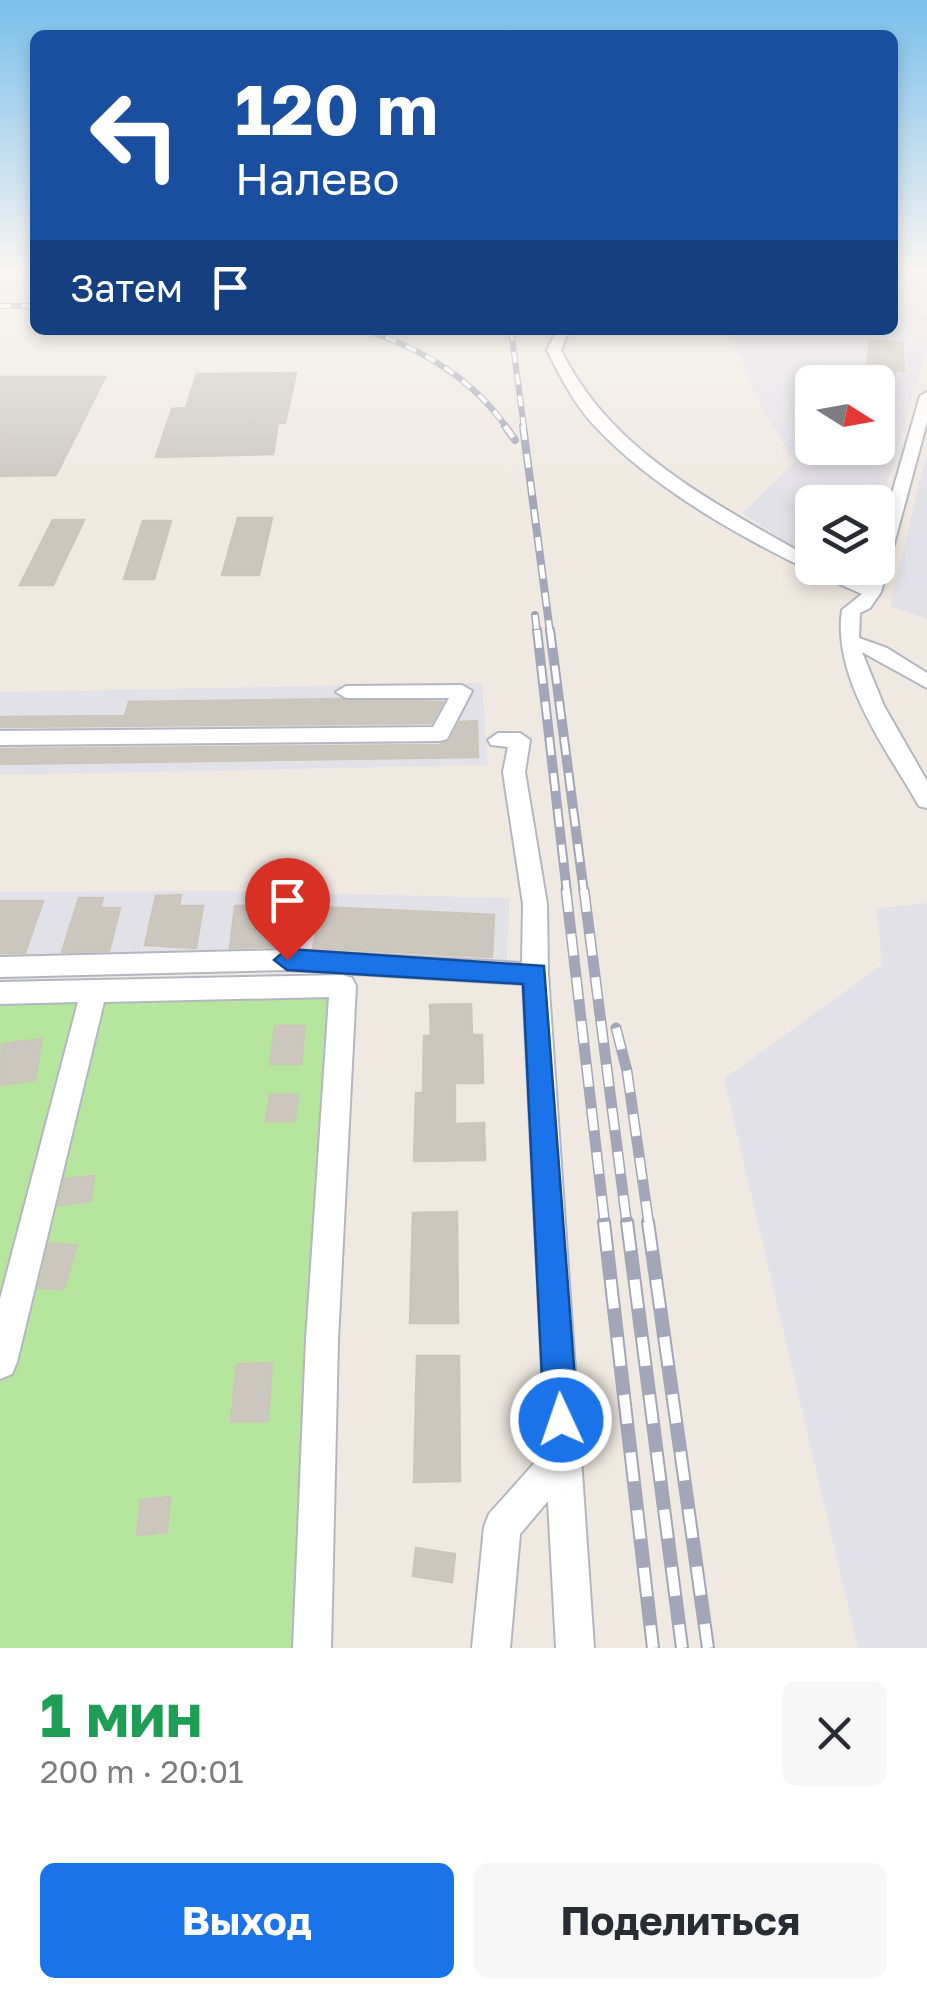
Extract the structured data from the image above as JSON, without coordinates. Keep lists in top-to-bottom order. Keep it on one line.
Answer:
{"north":"right","page":{"turn":["120 m","Налево"],"then":"Затем","heading":["1 мин","200 m · 20:01"],"buttons":["Выход","Поделиться"]}}
